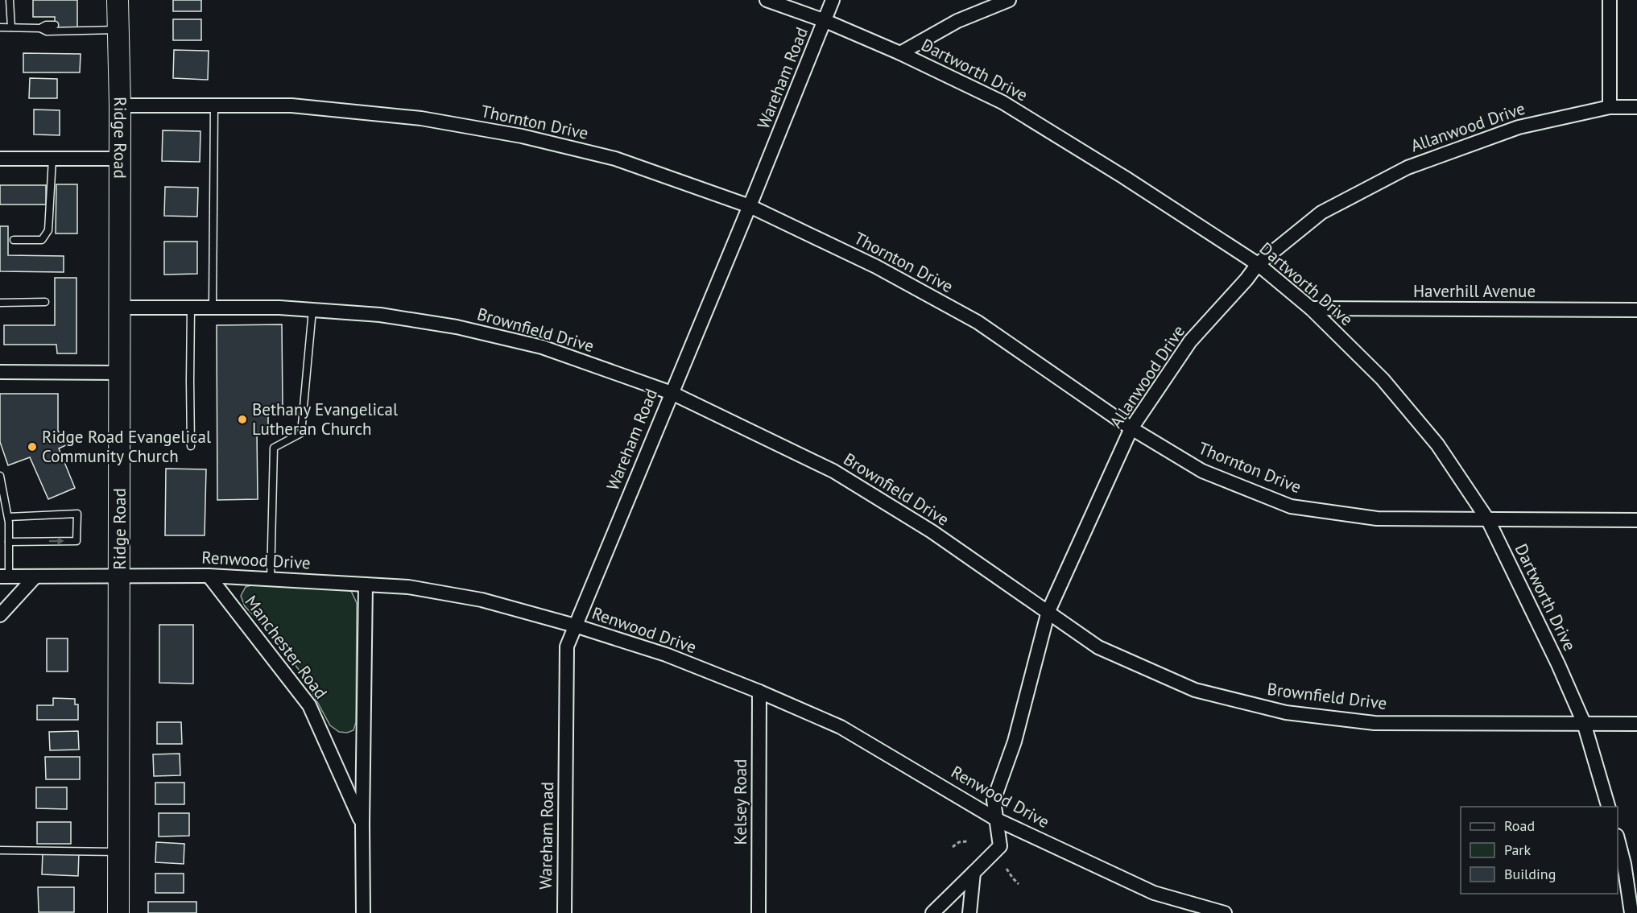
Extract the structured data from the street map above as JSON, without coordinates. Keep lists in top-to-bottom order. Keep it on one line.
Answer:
{"streets":{"main road":["Ridge Road"],"street":["Dartworth Drive","Wareham Road","Thornton Drive","Allanwood Drive","Haverhill Avenue","Brownfield Drive","Renwood Drive","Manchester Road","Kelsey Road"]},"crossings":[["Dartworth Drive","Wareham Road"],["Dartworth Drive","Thornton Drive"],["Dartworth Drive","Allanwood Drive"],["Dartworth Drive","Haverhill Avenue"],["Dartworth Drive","Brownfield Drive"],["Wareham Road","Thornton Drive"],["Wareham Road","Brownfield Drive"],["Wareham Road","Renwood Drive"],["Thornton Drive","Allanwood Drive"],["Thornton Drive","Ridge Road"],["Allanwood Drive","Brownfield Drive"],["Allanwood Drive","Renwood Drive"],["Ridge Road","Brownfield Drive"],["Ridge Road","Renwood Drive"],["Renwood Drive","Manchester Road"],["Renwood Drive","Kelsey Road"]],"places":["Bethany Evangelical Lutheran Church","Ridge Road Evangelical Community Church"],"legend":["Road","Park","Building"]}
